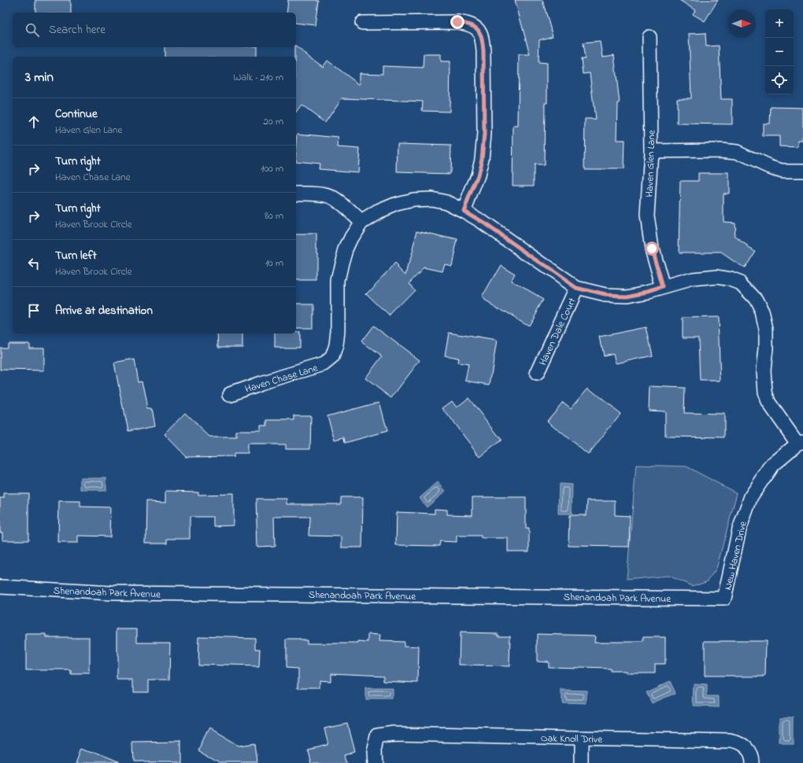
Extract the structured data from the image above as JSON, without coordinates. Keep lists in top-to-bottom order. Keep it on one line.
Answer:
{"streets":{"street":["Haven Glen Lane","Haven Dale Court","Haven Chase Lane","New Haven Drive","Shenandoah Park Avenue","Oak Knoll Drive"]},"crossings":[["Haven Glen Lane","Haven Chase Lane"],["Haven Dale Court","Haven Chase Lane"],["Haven Chase Lane","New Haven Drive"],["New Haven Drive","Shenandoah Park Avenue"]],"north":"right","page":{"map_buttons":["+","−"],"search":"Search here","heading":["3 min","Walk · 210 m"],"list":[["Continue","Haven Glen Lane","20 m"],["Turn right","Haven Chase Lane","100 m"],["Turn right","Haven Brook Circle","80 m"],["Turn left","Haven Brook Circle","10 m"],"Arrive at destination"]}}
